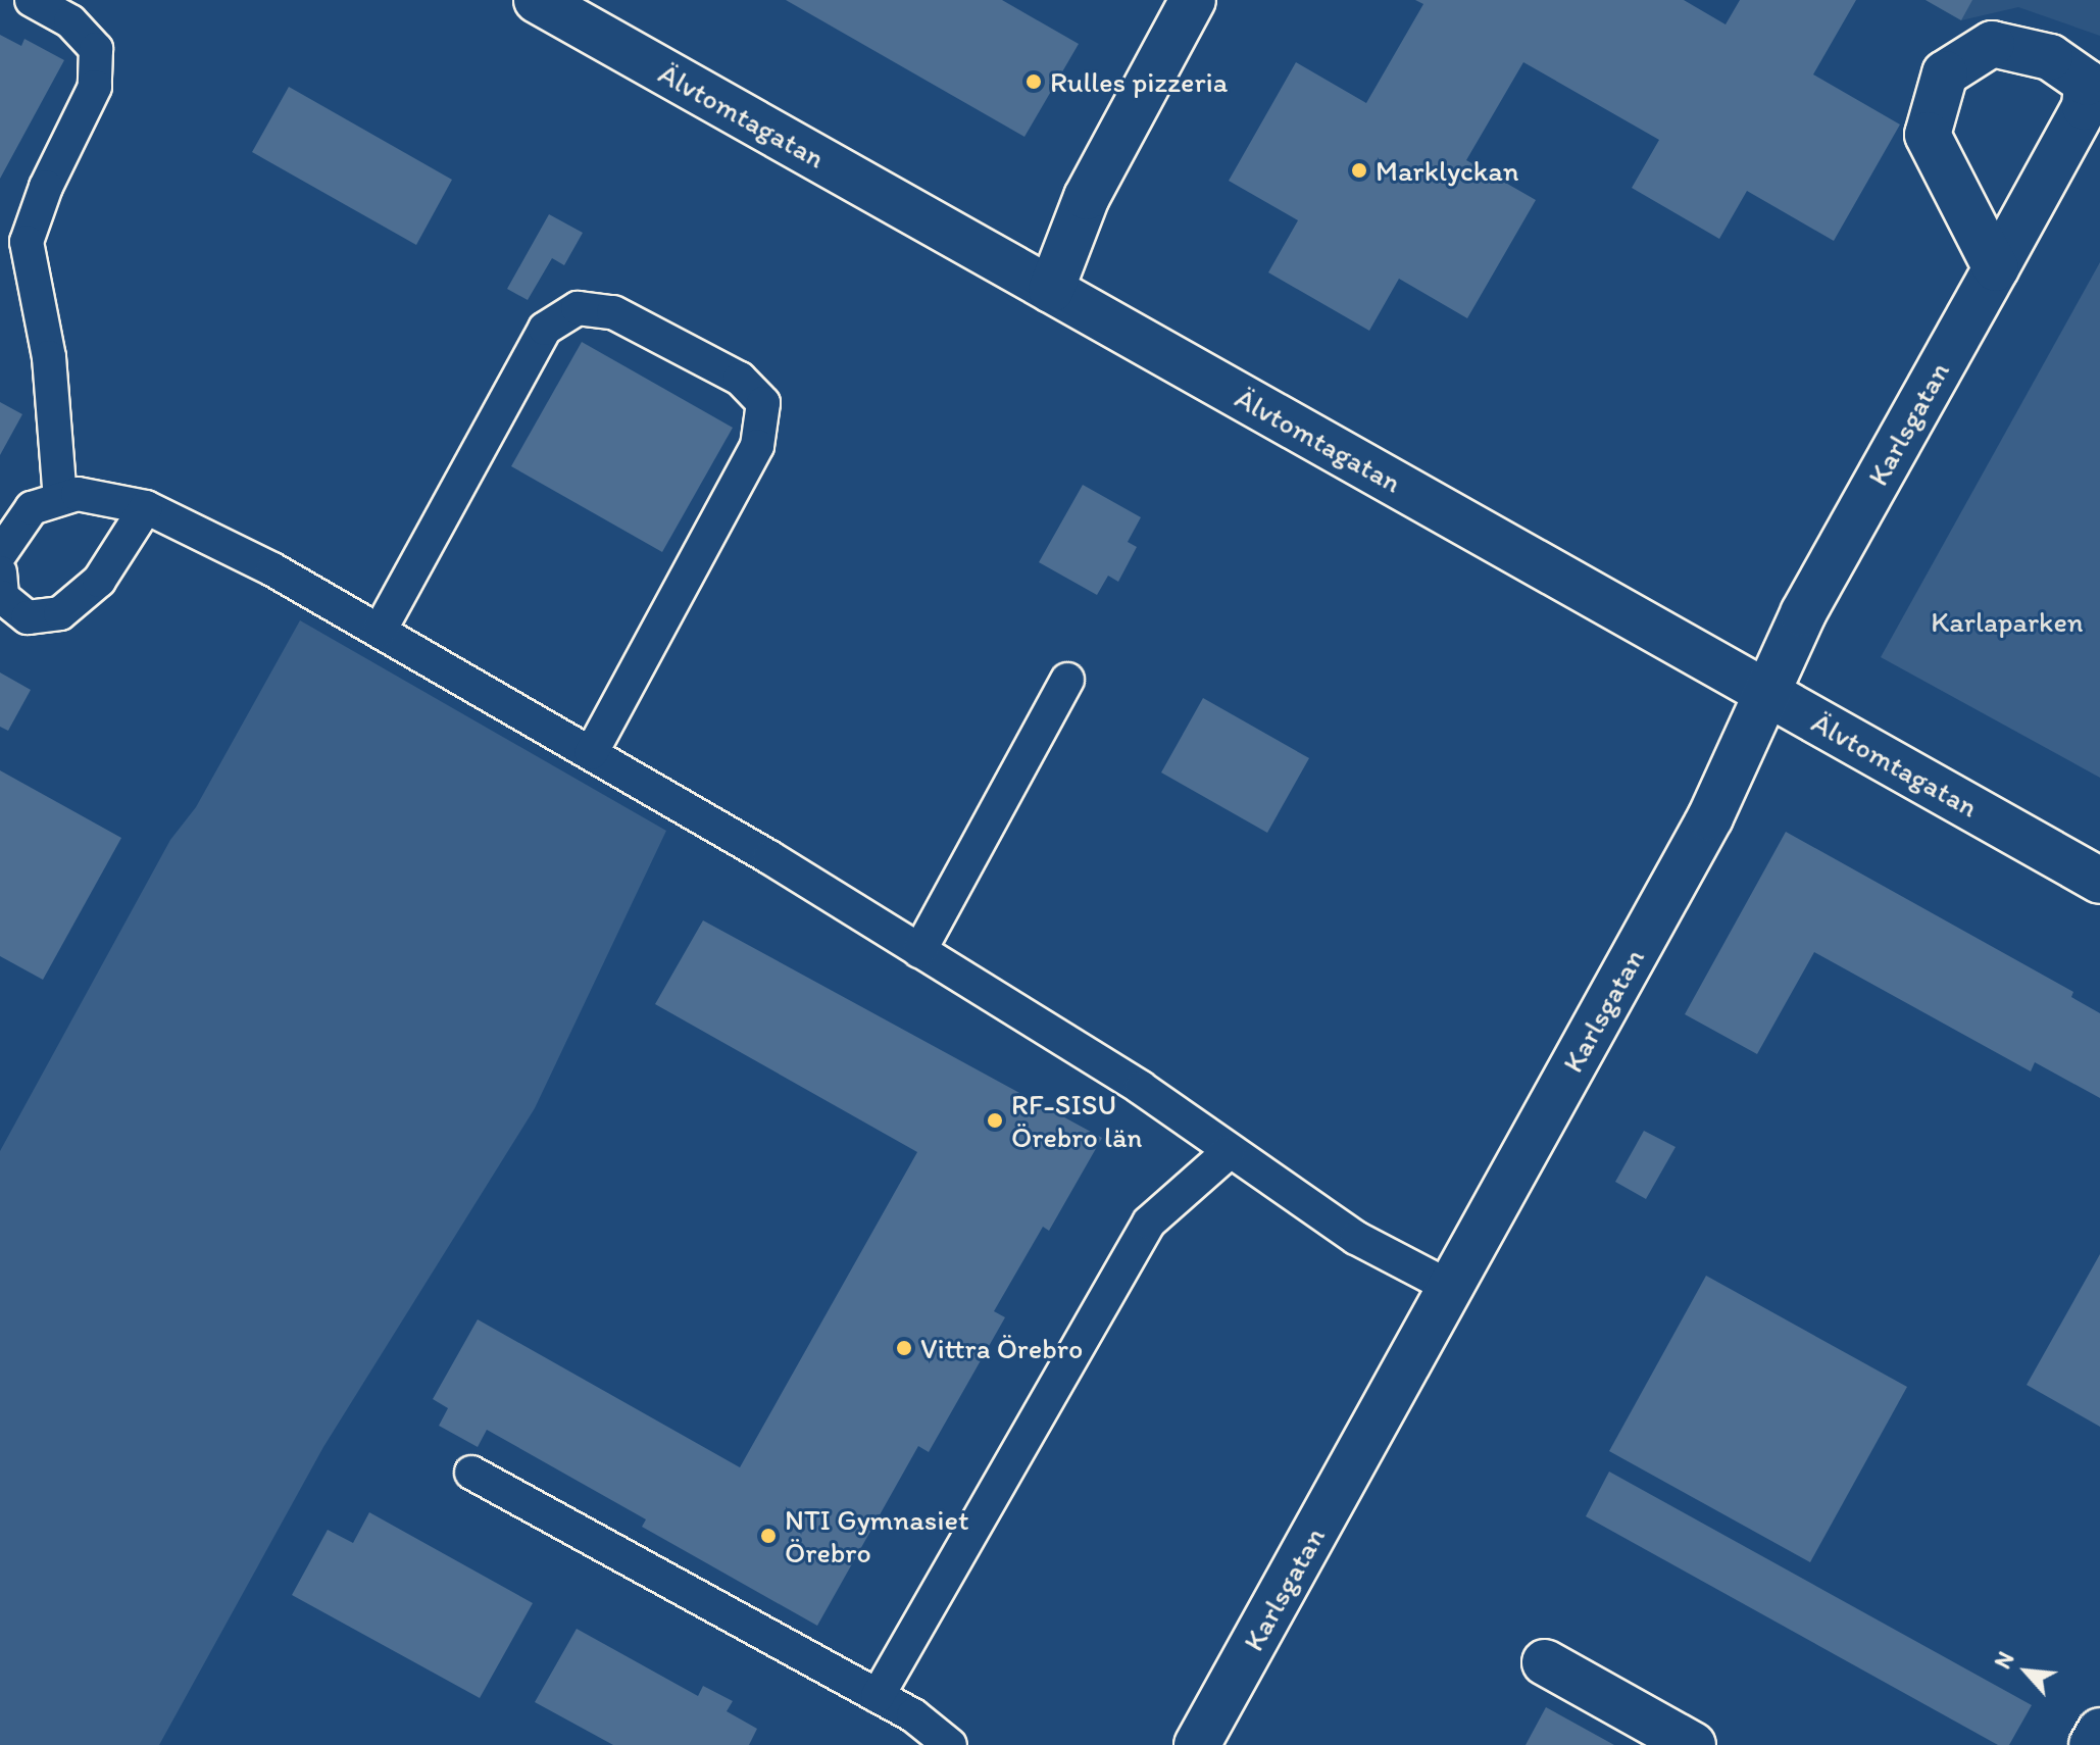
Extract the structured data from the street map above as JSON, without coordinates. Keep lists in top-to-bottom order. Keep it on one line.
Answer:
{"streets":{"street":["Älvtomtagatan","Karlsgatan"]},"crossings":[["Älvtomtagatan","Karlsgatan"]],"parks":["Karlaparken"],"places":["Rulles pizzeria","Marklyckan","RF-SISU Örebro län","Vittra Örebro","NTI Gymnasiet Örebro"],"north":"top left"}
